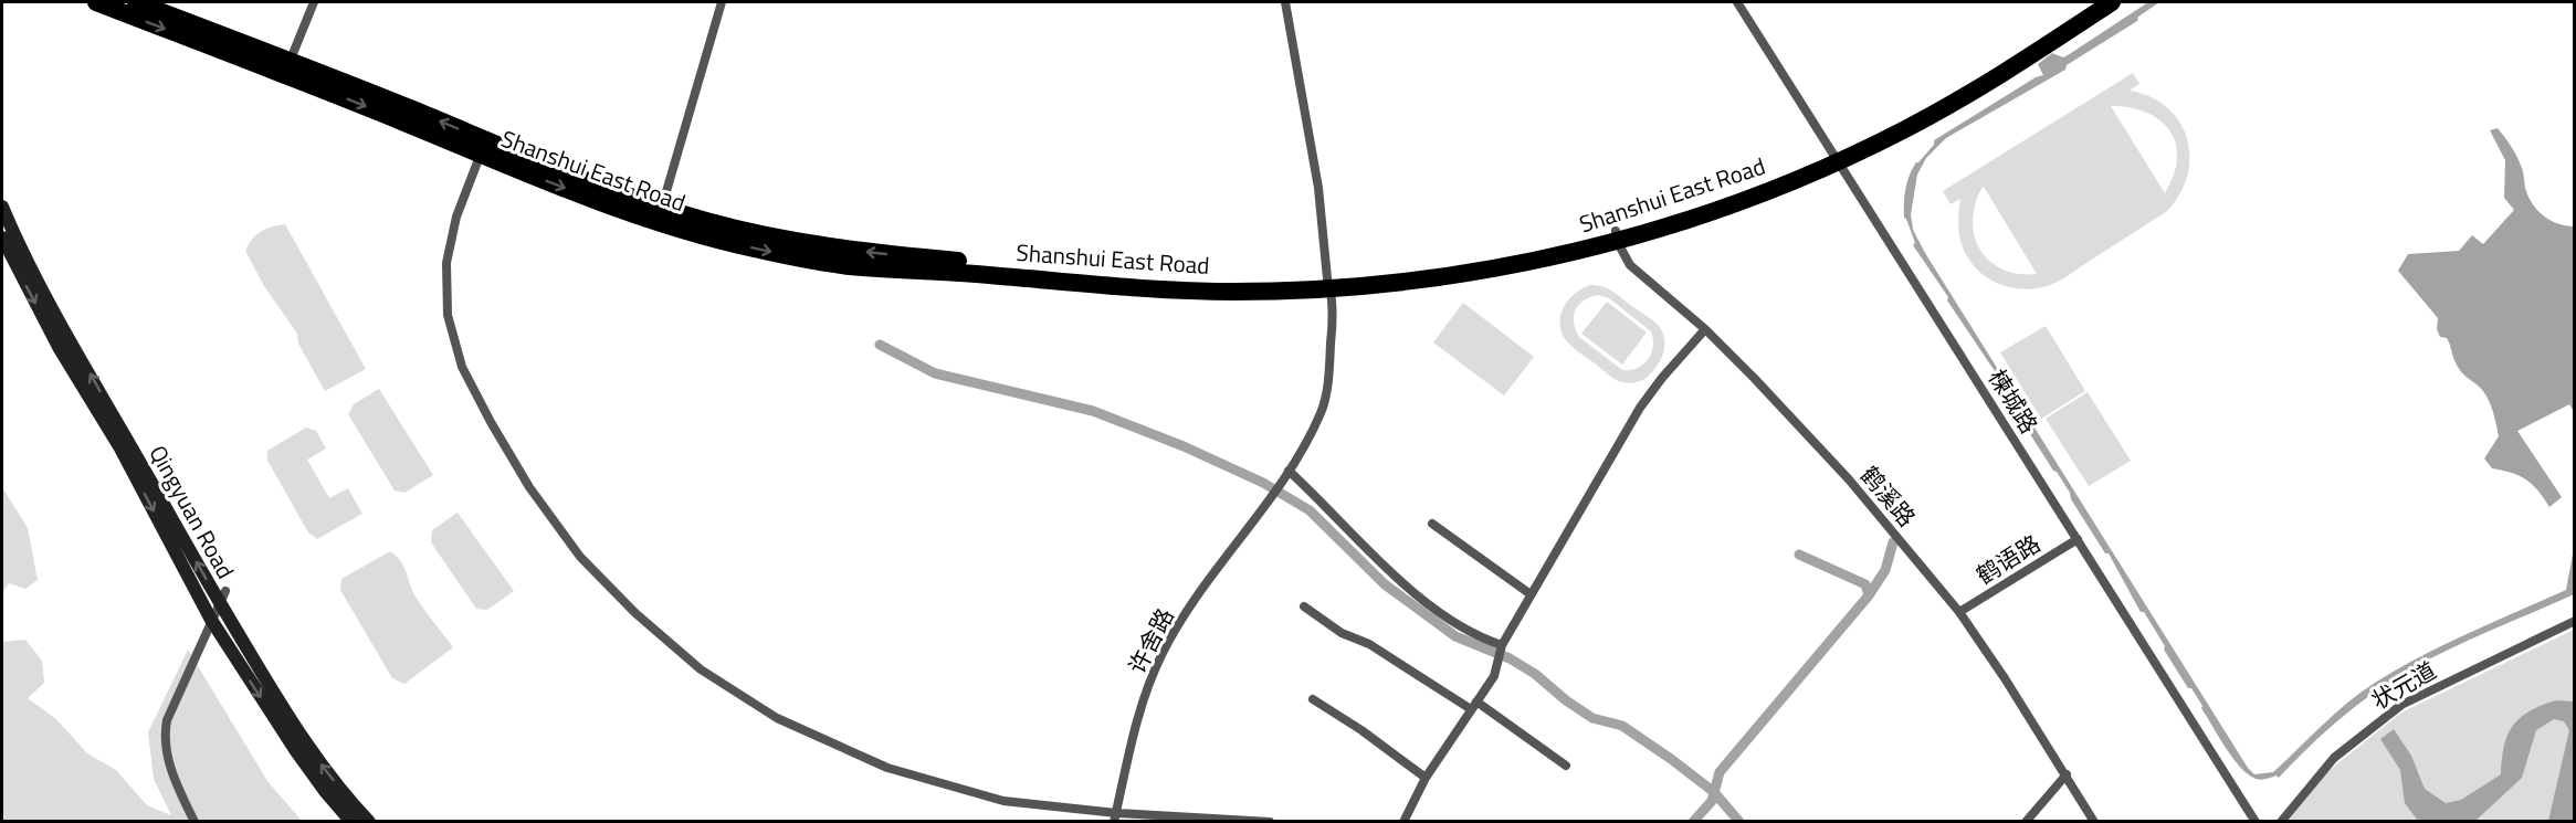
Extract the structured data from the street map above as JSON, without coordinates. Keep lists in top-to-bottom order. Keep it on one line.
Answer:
{"streets":{"highway":["Shanshui East Road"],"street":["楝城路","鹤溪路","Qingyuan Road","鹤语路","许舍路","状元道"]},"crossings":[["Shanshui East Road","楝城路"],["Shanshui East Road","鹤溪路"],["Shanshui East Road","许舍路"],["楝城路","鹤语路"],["鹤溪路","鹤语路"]]}
